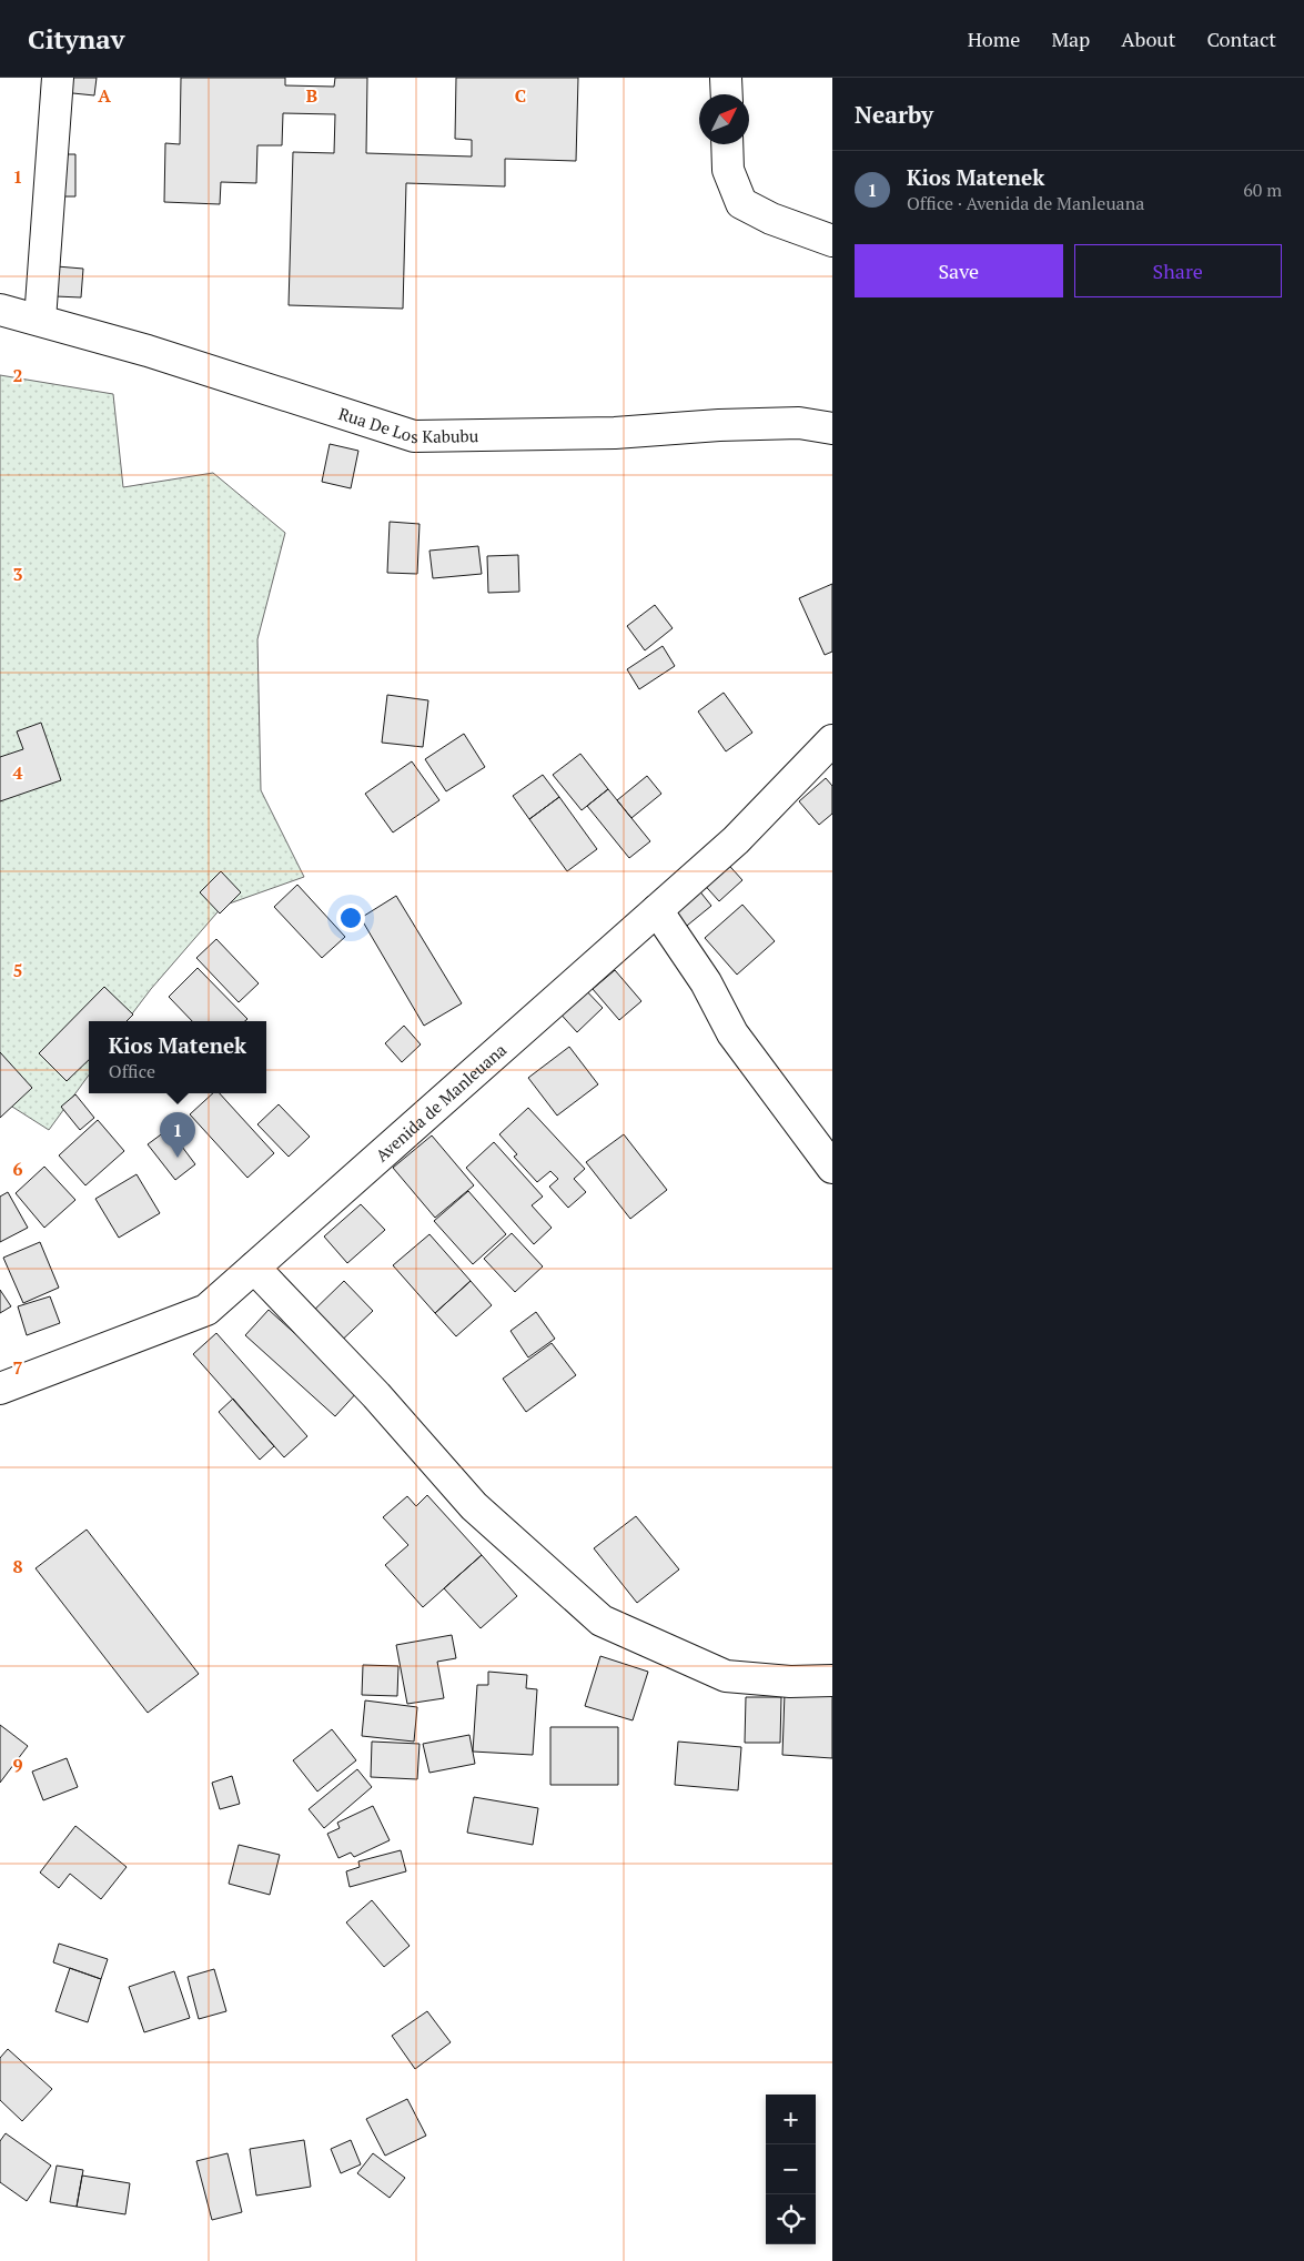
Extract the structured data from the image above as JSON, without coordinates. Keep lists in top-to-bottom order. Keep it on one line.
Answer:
{"streets":{"street":["Rua De Los Kabubu","Avenida de Manleuana"]},"north":"top right","page":{"header":"Citynav","nav":["Home","Map","About","Contact"],"heading":"Nearby","list":[{"mark":"1","name":"Kios Matenek","note":"Office · Avenida de Manleuana","value":"60 m"}],"buttons":["Save","Share"],"popup":["Kios Matenek","Office"],"pins":"1","map_buttons":["+","−"]},"grid":{"columns":["A","B","C"],"rows":["1","2","3","4","5","6","7","8","9"]}}
